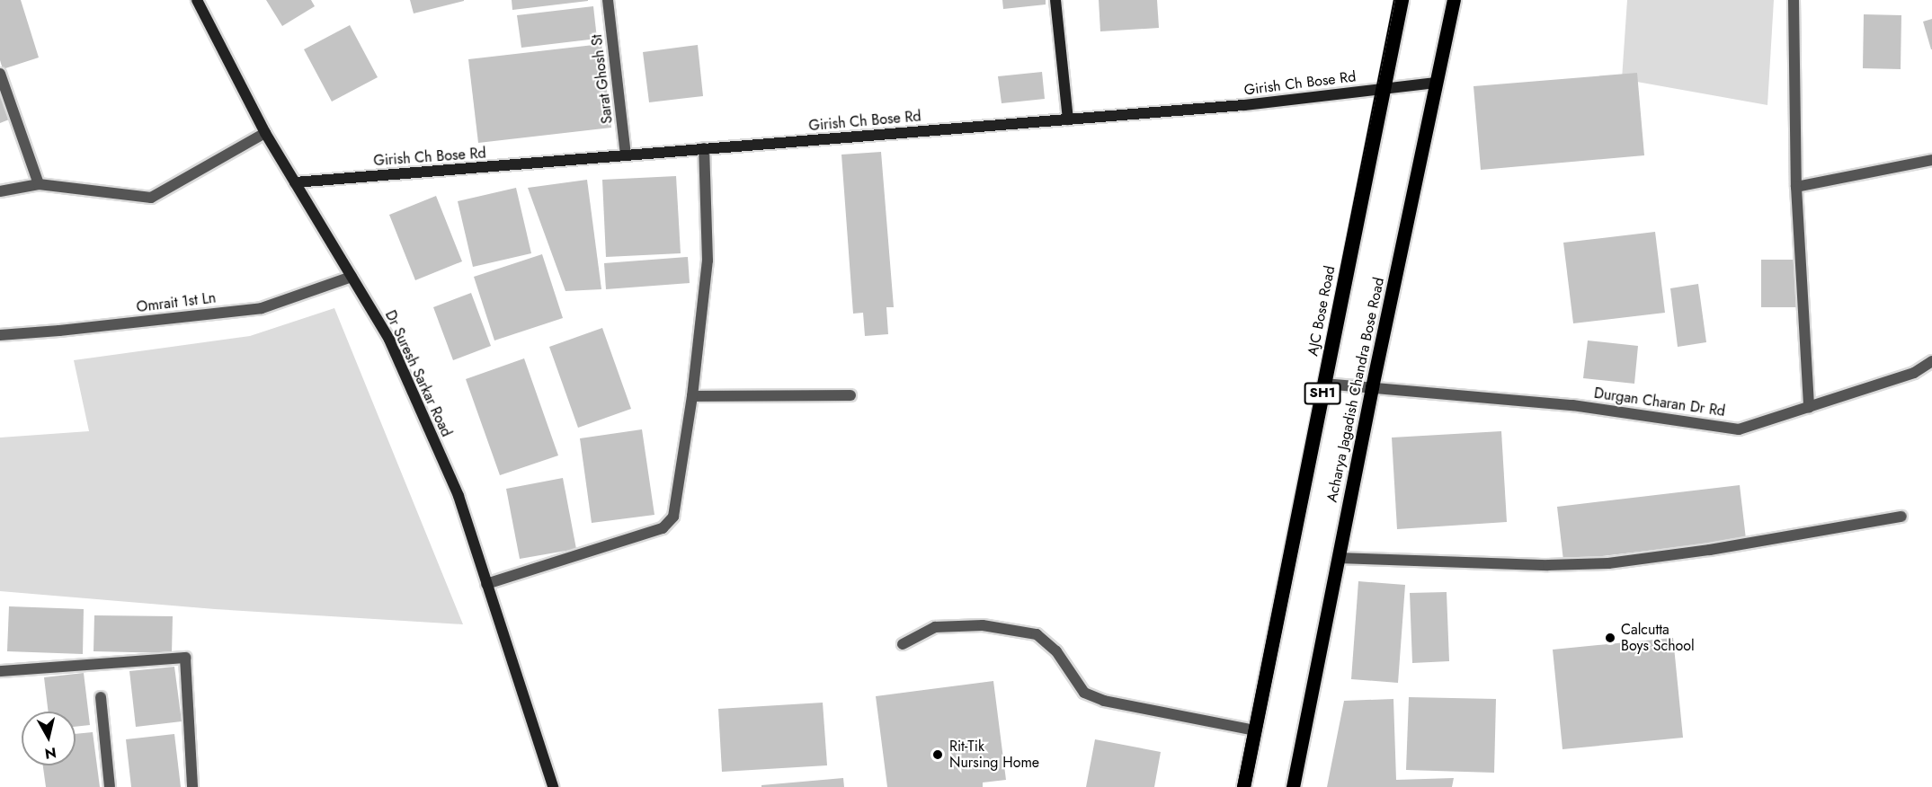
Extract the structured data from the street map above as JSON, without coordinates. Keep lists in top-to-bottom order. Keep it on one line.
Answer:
{"streets":{"main road":["AJC Bose Road","Acharya Jagadish Chandra Bose Road","SH1"],"street":["Sarat Ghosh St","Girish Ch Bose Rd","Omrait 1st Ln","Dr Suresh Sarkar Road","Durgan Charan Dr Rd"]},"crossings":[["Sarat Ghosh St","Girish Ch Bose Rd"],["Girish Ch Bose Rd","AJC Bose Road"],["Girish Ch Bose Rd","Dr Suresh Sarkar Road"],["Girish Ch Bose Rd","Acharya Jagadish Chandra Bose Road"],["Omrait 1st Ln","Dr Suresh Sarkar Road"],["AJC Bose Road","Durgan Charan Dr Rd"],["Acharya Jagadish Chandra Bose Road","Durgan Charan Dr Rd"]],"places":["Calcutta Boys School","Rit-Tik Nursing Home"],"north":"bottom"}
